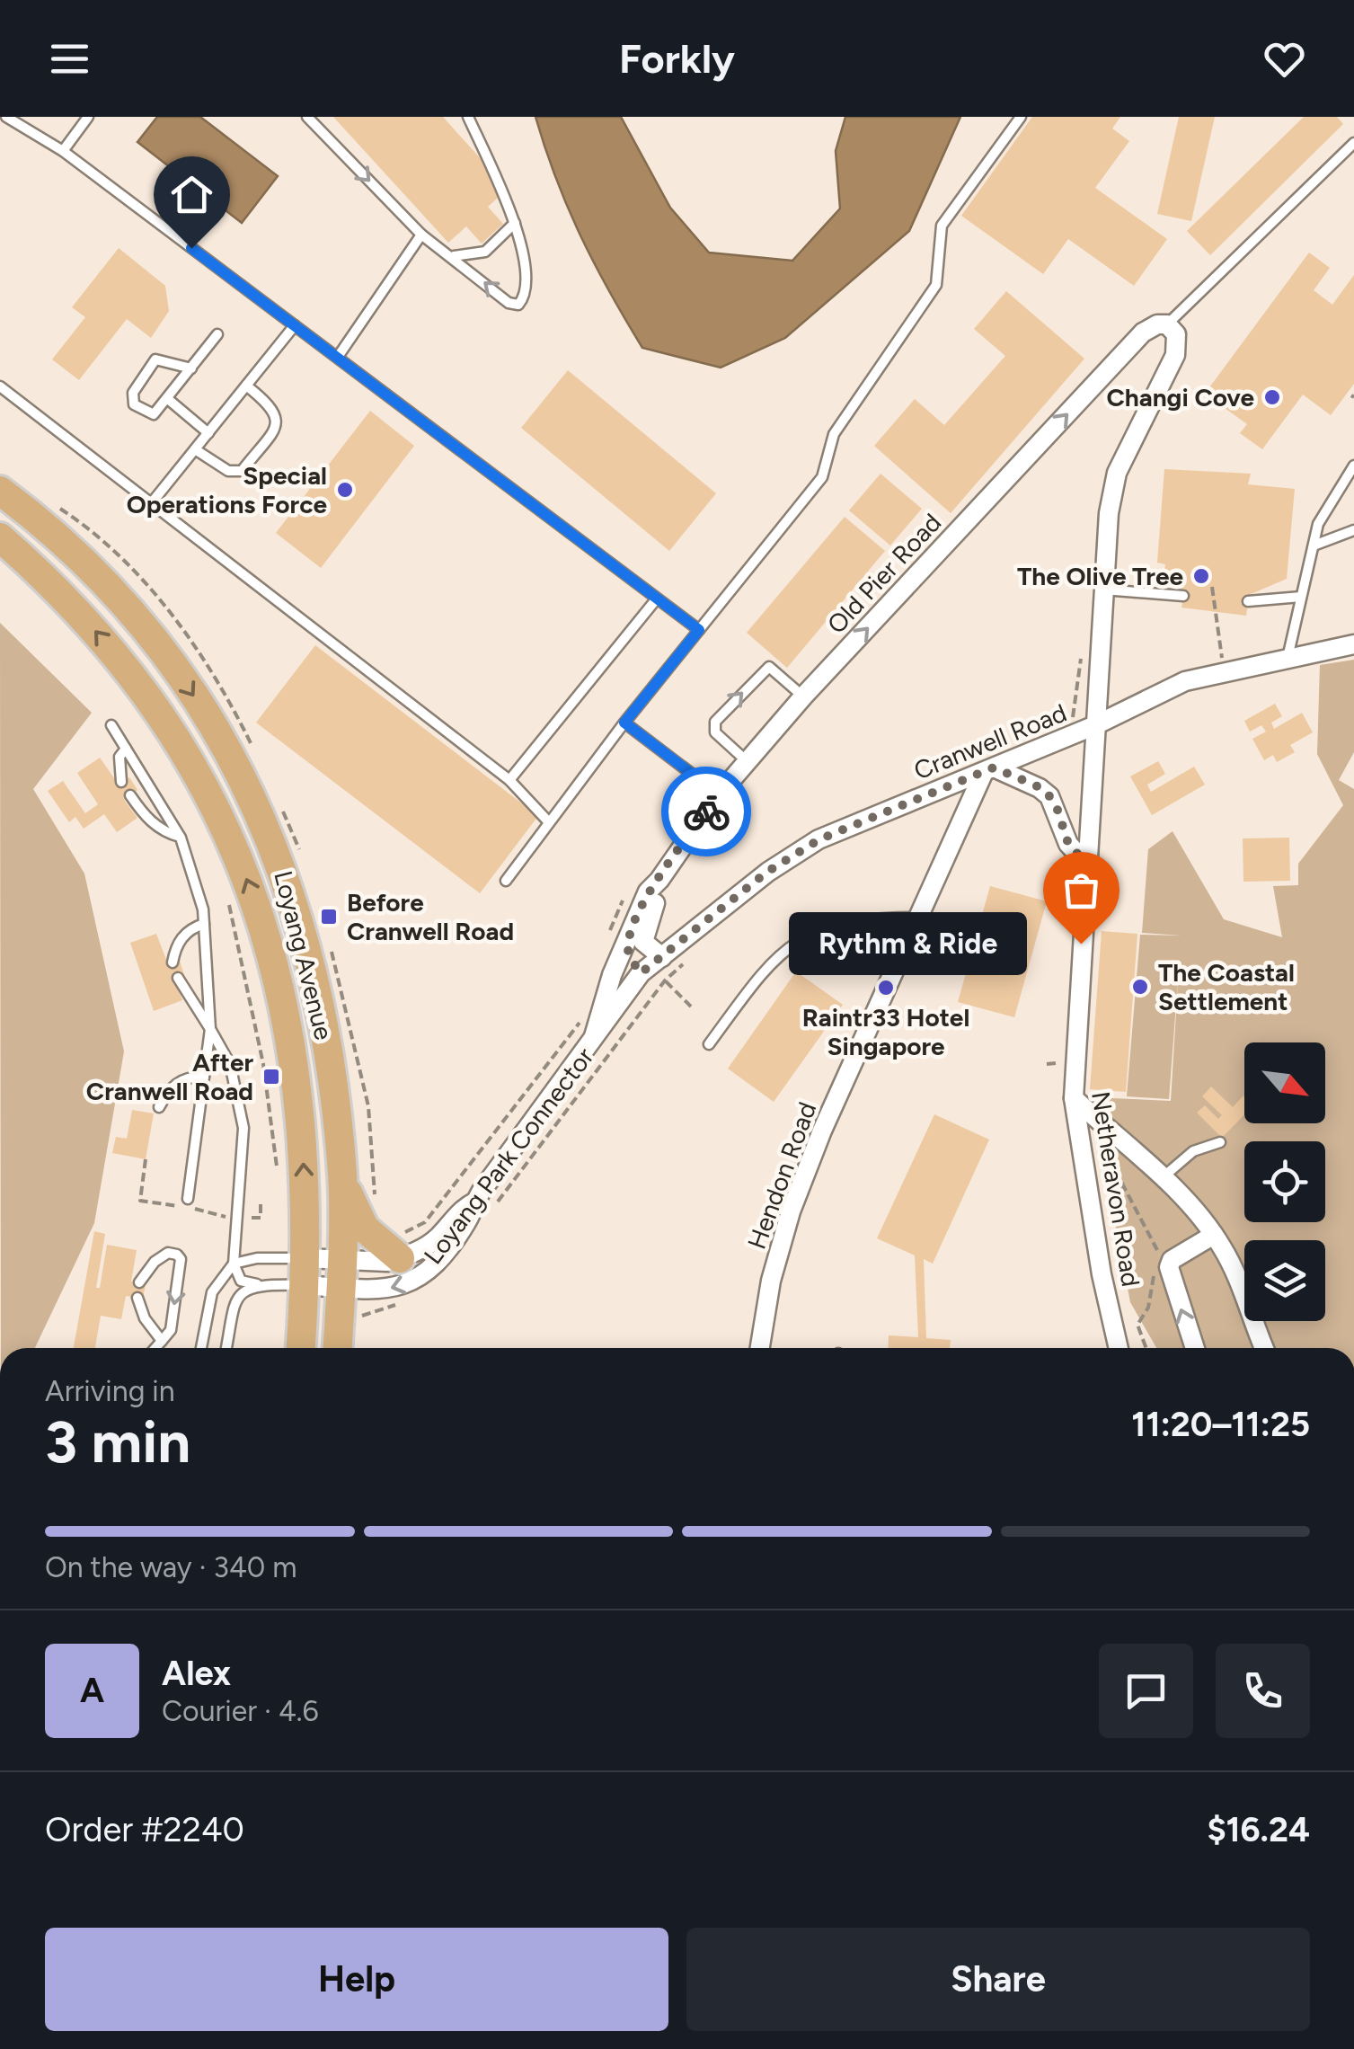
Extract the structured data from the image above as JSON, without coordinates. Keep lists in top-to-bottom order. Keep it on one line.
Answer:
{"streets":{"main road":["Loyang Avenue"],"street":["Old Pier Road","Cranwell Road","Hendon Road","Netheravon Road"],"path":["Loyang Park Connector"]},"crossings":[["Old Pier Road","Cranwell Road"],["Old Pier Road","Netheravon Road"],["Cranwell Road","Loyang Avenue"],["Cranwell Road","Loyang Park Connector"],["Cranwell Road","Hendon Road"],["Cranwell Road","Netheravon Road"]],"one_way":["Old Pier Road"],"places":{"other":["Changi Cove","Special Operations Force","The Olive Tree","Rythm & Ride","The Coastal Settlement","Raintr33 Hotel Singapore"],"transit":["Before Cranwell Road","After Cranwell Road"]},"north":"bottom right","page":{"header":"Forkly","bubble":"Rythm & Ride","heading":["3 min","Arriving in","11:20–11:25"],"panel":["Alex","Courier · 4.6","Order #2240","$16.24"],"bar":"On the way · 340 m","round":"A","buttons":["Help","Share"]}}
